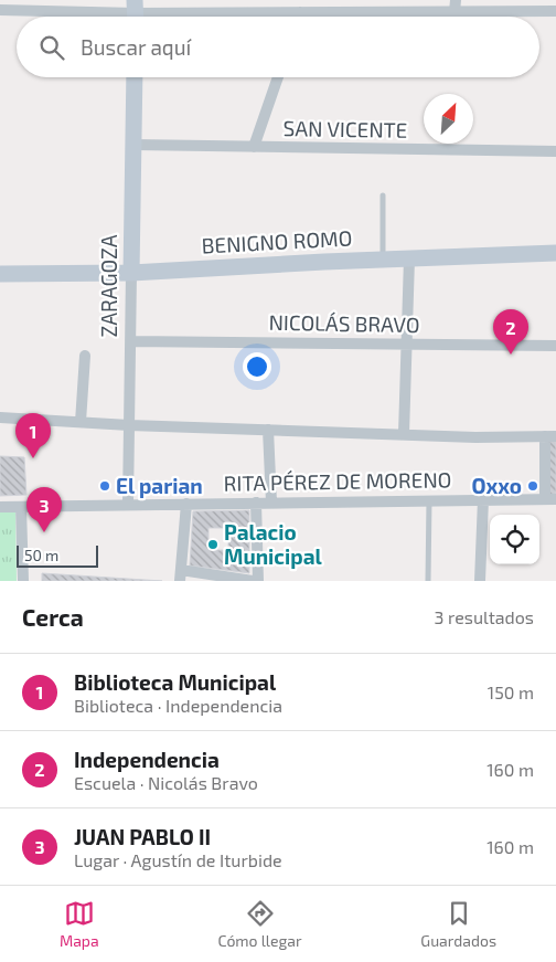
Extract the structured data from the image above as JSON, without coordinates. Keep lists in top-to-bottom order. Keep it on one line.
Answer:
{"streets":{"street":["SAN VICENTE","BENIGNO ROMO","ZARAGOZA","NICOLÁS BRAVO","RITA PÉREZ DE MORENO"]},"crossings":[["SAN VICENTE","ZARAGOZA"],["BENIGNO ROMO","ZARAGOZA"],["ZARAGOZA","NICOLÁS BRAVO"],["ZARAGOZA","RITA PÉREZ DE MORENO"]],"places":["El parian","Oxxo","Palacio Municipal"],"scale_bar":"50 m","north":"top right","page":{"search":"Buscar aquí","pins":["2","1","3"],"scale":"50 m","heading":["Cerca","3 resultados"],"list":[{"mark":"1","name":"Biblioteca Municipal","note":"Biblioteca · Independencia","value":"150 m"},{"mark":"2","name":"Independencia","note":"Escuela · Nicolás Bravo","value":"160 m"},{"mark":"3","name":"JUAN PABLO II","note":"Lugar · Agustín de Iturbide","value":"160 m"}],"nav":["Mapa","Cómo llegar","Guardados"]}}
